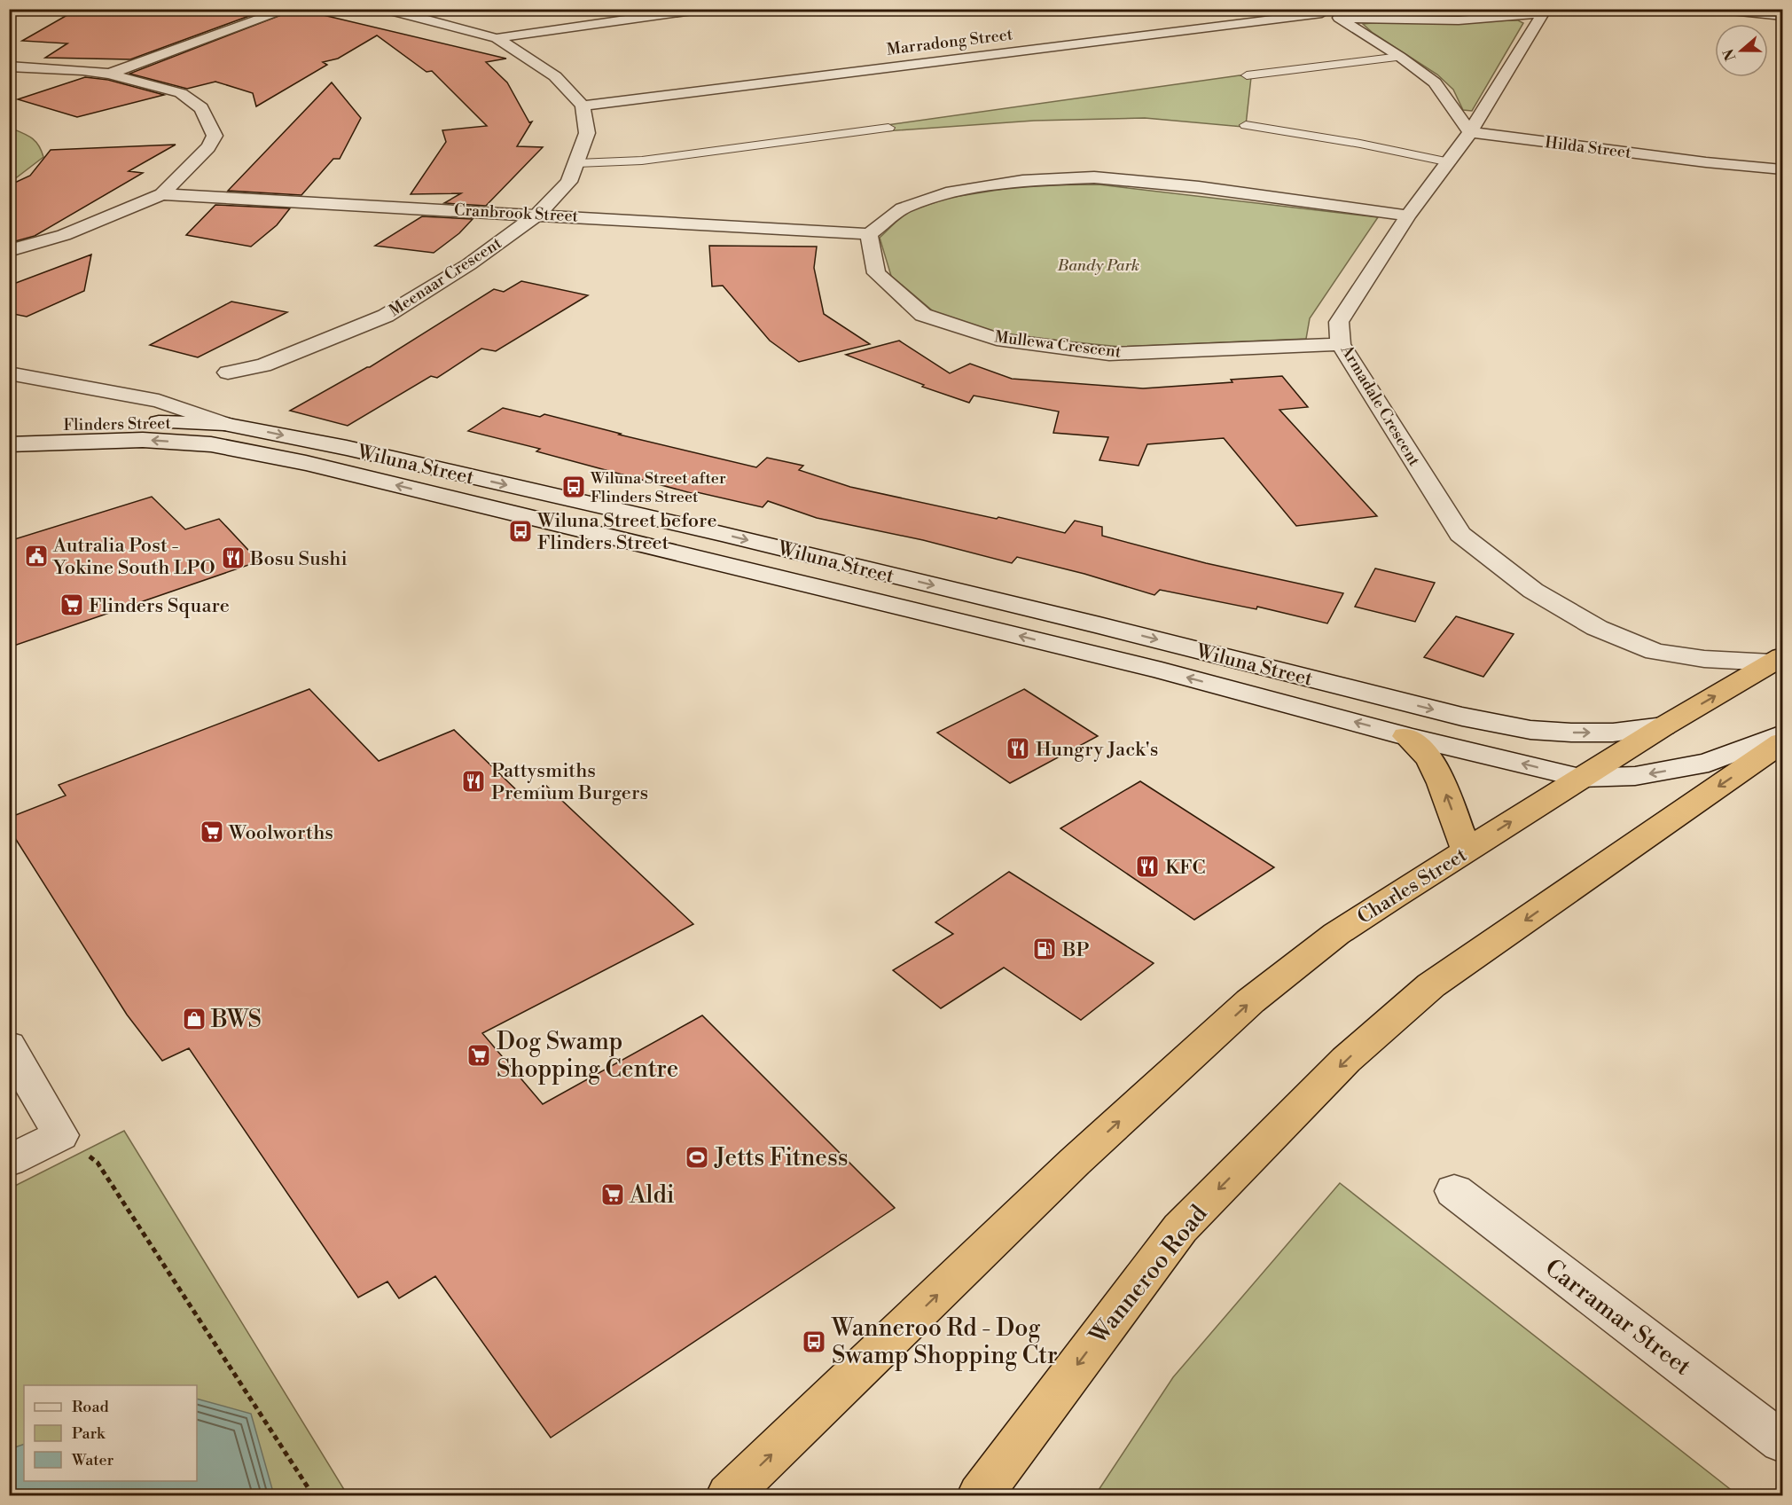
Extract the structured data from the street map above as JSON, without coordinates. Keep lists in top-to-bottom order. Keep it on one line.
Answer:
{"streets":{"highway":["Charles Street","Wanneroo Road"],"street":["Marradong Street","Hilda Street","Cranbrook Street","Meenaar Crescent","Mullewa Crescent","Armadale Crescent","Flinders Street","Wiluna Street","Carramar Street"]},"crossings":[["Marradong Street","Meenaar Crescent"],["Hilda Street","Armadale Crescent"],["Cranbrook Street","Meenaar Crescent"],["Cranbrook Street","Mullewa Crescent"],["Mullewa Crescent","Armadale Crescent"],["Armadale Crescent","Charles Street"],["Flinders Street","Wiluna Street"],["Wiluna Street","Charles Street"]],"one_way":["Charles Street","Wanneroo Road"],"parks":["Bandy Park"],"places":{"bus stop":["Wiluna Street after Flinders Street","Wiluna Street before Flinders Street","Wanneroo Rd - Dog Swamp Shopping Ctr"],"public building":["Autralia Post - Yokine South LPO"],"restaurant":["Bosu Sushi","Hungry Jack's","Pattysmiths Premium Burgers","KFC"],"supermarket":["Flinders Square","Woolworths","Dog Swamp Shopping Centre","Aldi"],"fuel station":["BP"],"shop":["BWS"],"sports":["Jetts Fitness"]},"legend":["Road","Park","Water"],"north":"left"}
